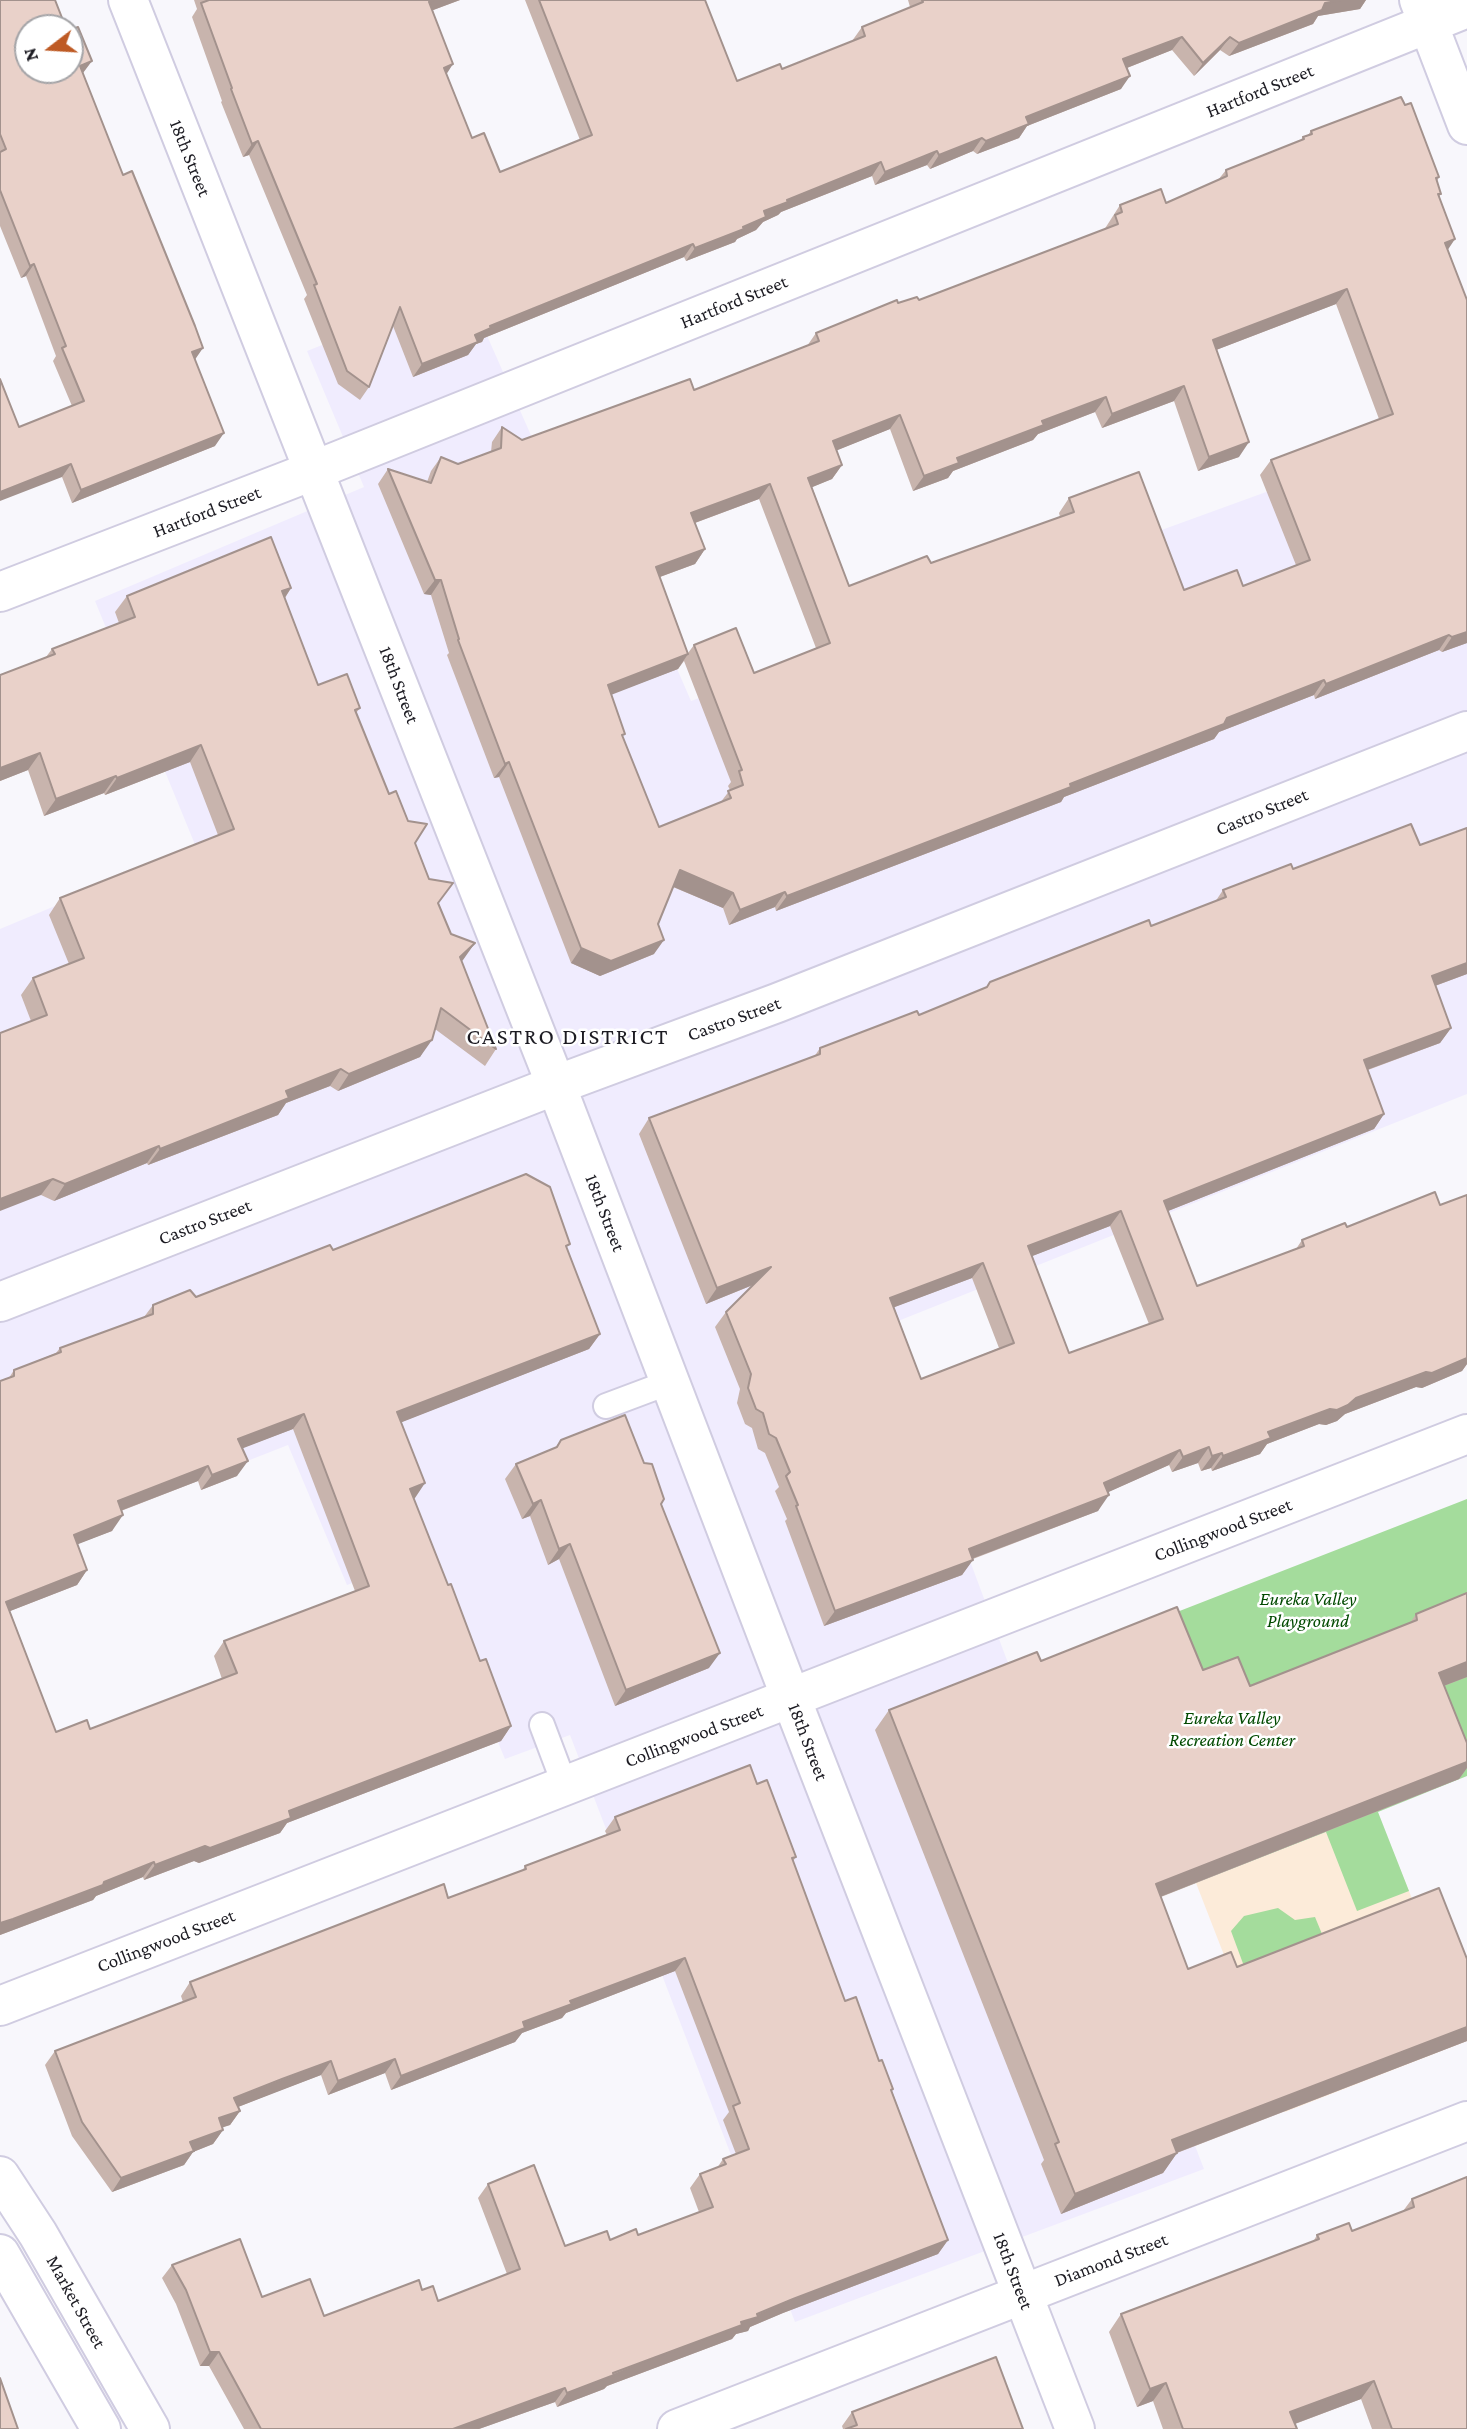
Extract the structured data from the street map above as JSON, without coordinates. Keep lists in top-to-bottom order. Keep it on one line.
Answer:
{"streets":{"street":["Hartford Street","18th Street","Castro Street","Collingwood Street","Diamond Street","Market Street"]},"crossings":[["Hartford Street","18th Street"],["18th Street","Castro Street"],["18th Street","Collingwood Street"],["18th Street","Diamond Street"]],"districts":["CASTRO DISTRICT"],"parks":["Eureka Valley Playground","Eureka Valley Recreation Center"],"north":"left"}
